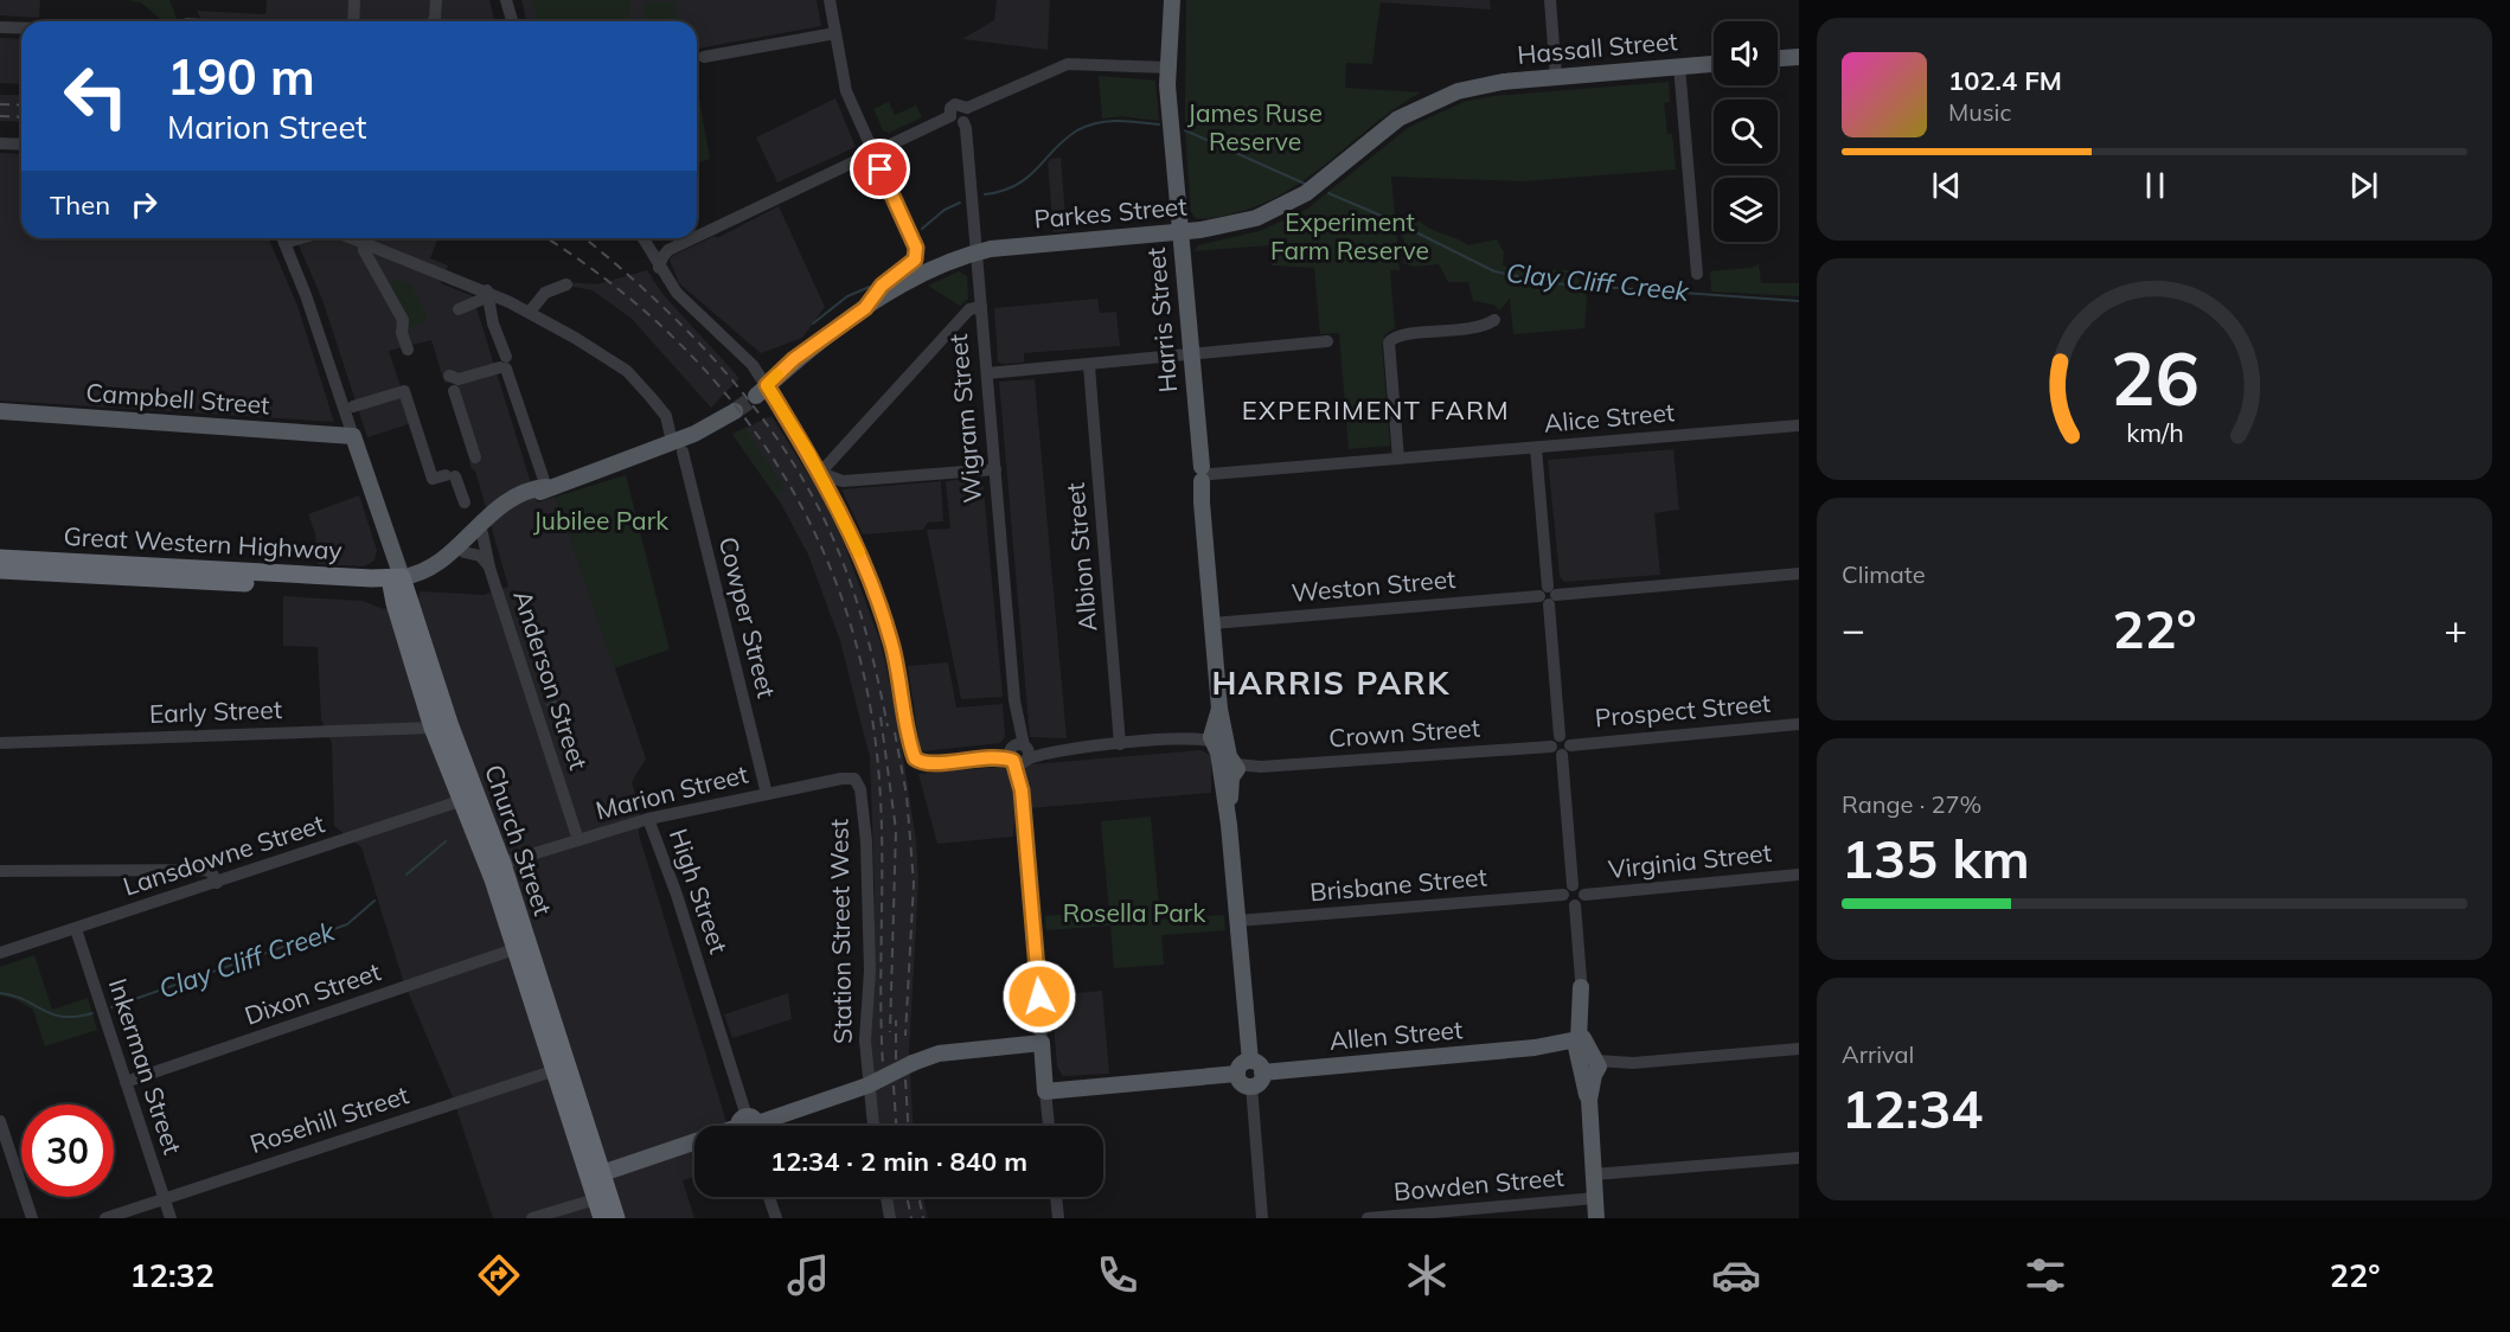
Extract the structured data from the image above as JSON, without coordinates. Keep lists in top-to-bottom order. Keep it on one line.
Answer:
{"streets":{"highway":["Great Western Highway","Church Street"],"main road":["Hassall Street","Parkes Street","Harris Street","Campbell Street","Wigram Street","Allen Street"],"street":["Alice Street","Albion Street","Weston Street","Cowper Street","Anderson Street","Prospect Street","Early Street","Crown Street","Marion Street","Lansdowne Street","Virginia Street","Brisbane Street","High Street","Station Street West","Dixon Street","Inkerman Street","Rosehill Street","Bowden Street"]},"crossings":[["Hassall Street","Parkes Street"],["Parkes Street","Harris Street"],["Parkes Street","Wigram Street"],["Harris Street","Alice Street"],["Harris Street","Weston Street"],["Campbell Street","Church Street"],["Great Western Highway","Church Street"],["Cowper Street","Marion Street"],["Anderson Street","Marion Street"],["Early Street","Church Street"],["Marion Street","Church Street"],["Marion Street","High Street"],["Marion Street","Station Street West"],["Church Street","Lansdowne Street"],["Church Street","Dixon Street"],["Church Street","Rosehill Street"],["Lansdowne Street","Inkerman Street"],["Virginia Street","Brisbane Street"],["Dixon Street","Inkerman Street"],["Inkerman Street","Rosehill Street"]],"districts":["EXPERIMENT FARM","HARRIS PARK"],"water":["Clay Cliff Creek"],"parks":["James Ruse Reserve","Experiment Farm Reserve","Jubilee Park","Rosella Park"],"page":{"turn":["190 m","Marion Street"],"song":["102.4 FM","Music"],"then":"Then","tile":["Climate",["Range · 27%","135 km"],["Arrival","12:34"]],"heat":["−","22°","+"],"limit":"30","trip":"12:34 · 2 min · 840 m","tabs":["12:32","22°"],"gauge":["26","km/h"]}}
